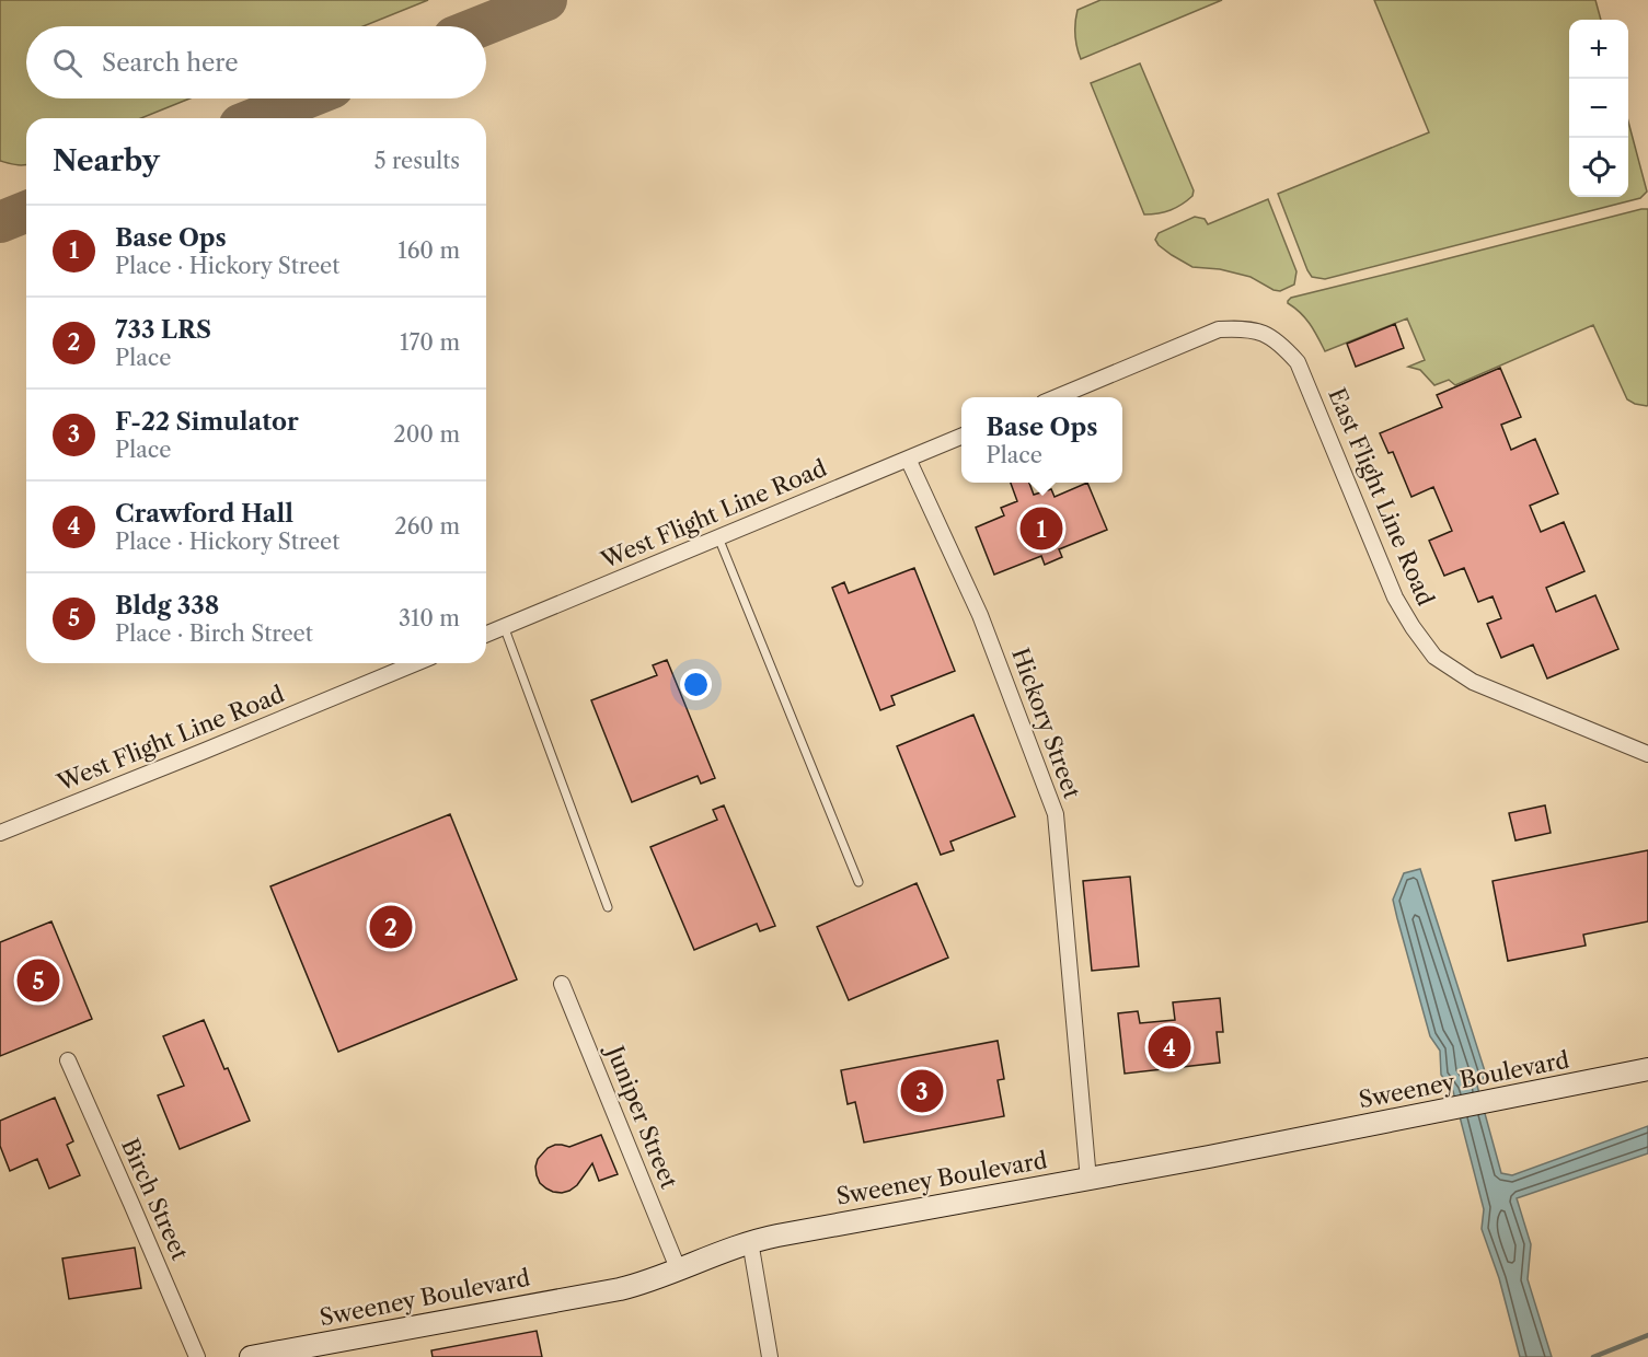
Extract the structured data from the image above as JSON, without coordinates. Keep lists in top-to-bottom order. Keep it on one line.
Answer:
{"streets":{"main road":["Sweeney Boulevard"],"street":["East Flight Line Road","West Flight Line Road","Hickory Street","Juniper Street","Birch Street"]},"crossings":[["West Flight Line Road","Hickory Street"],["Hickory Street","Sweeney Boulevard"],["Sweeney Boulevard","Juniper Street"]],"page":{"map_buttons":["+","−"],"search":"Search here","heading":["Nearby","5 results"],"list":[{"mark":"1","name":"Base Ops","note":"Place · Hickory Street","value":"160 m"},{"mark":"2","name":"733 LRS","note":"Place","value":"170 m"},{"mark":"3","name":"F-22 Simulator","note":"Place","value":"200 m"},{"mark":"4","name":"Crawford Hall","note":"Place · Hickory Street","value":"260 m"},{"mark":"5","name":"Bldg 338","note":"Place · Birch Street","value":"310 m"}],"popup":["Base Ops","Place"],"pins":["1","2","5","4","3"]}}
